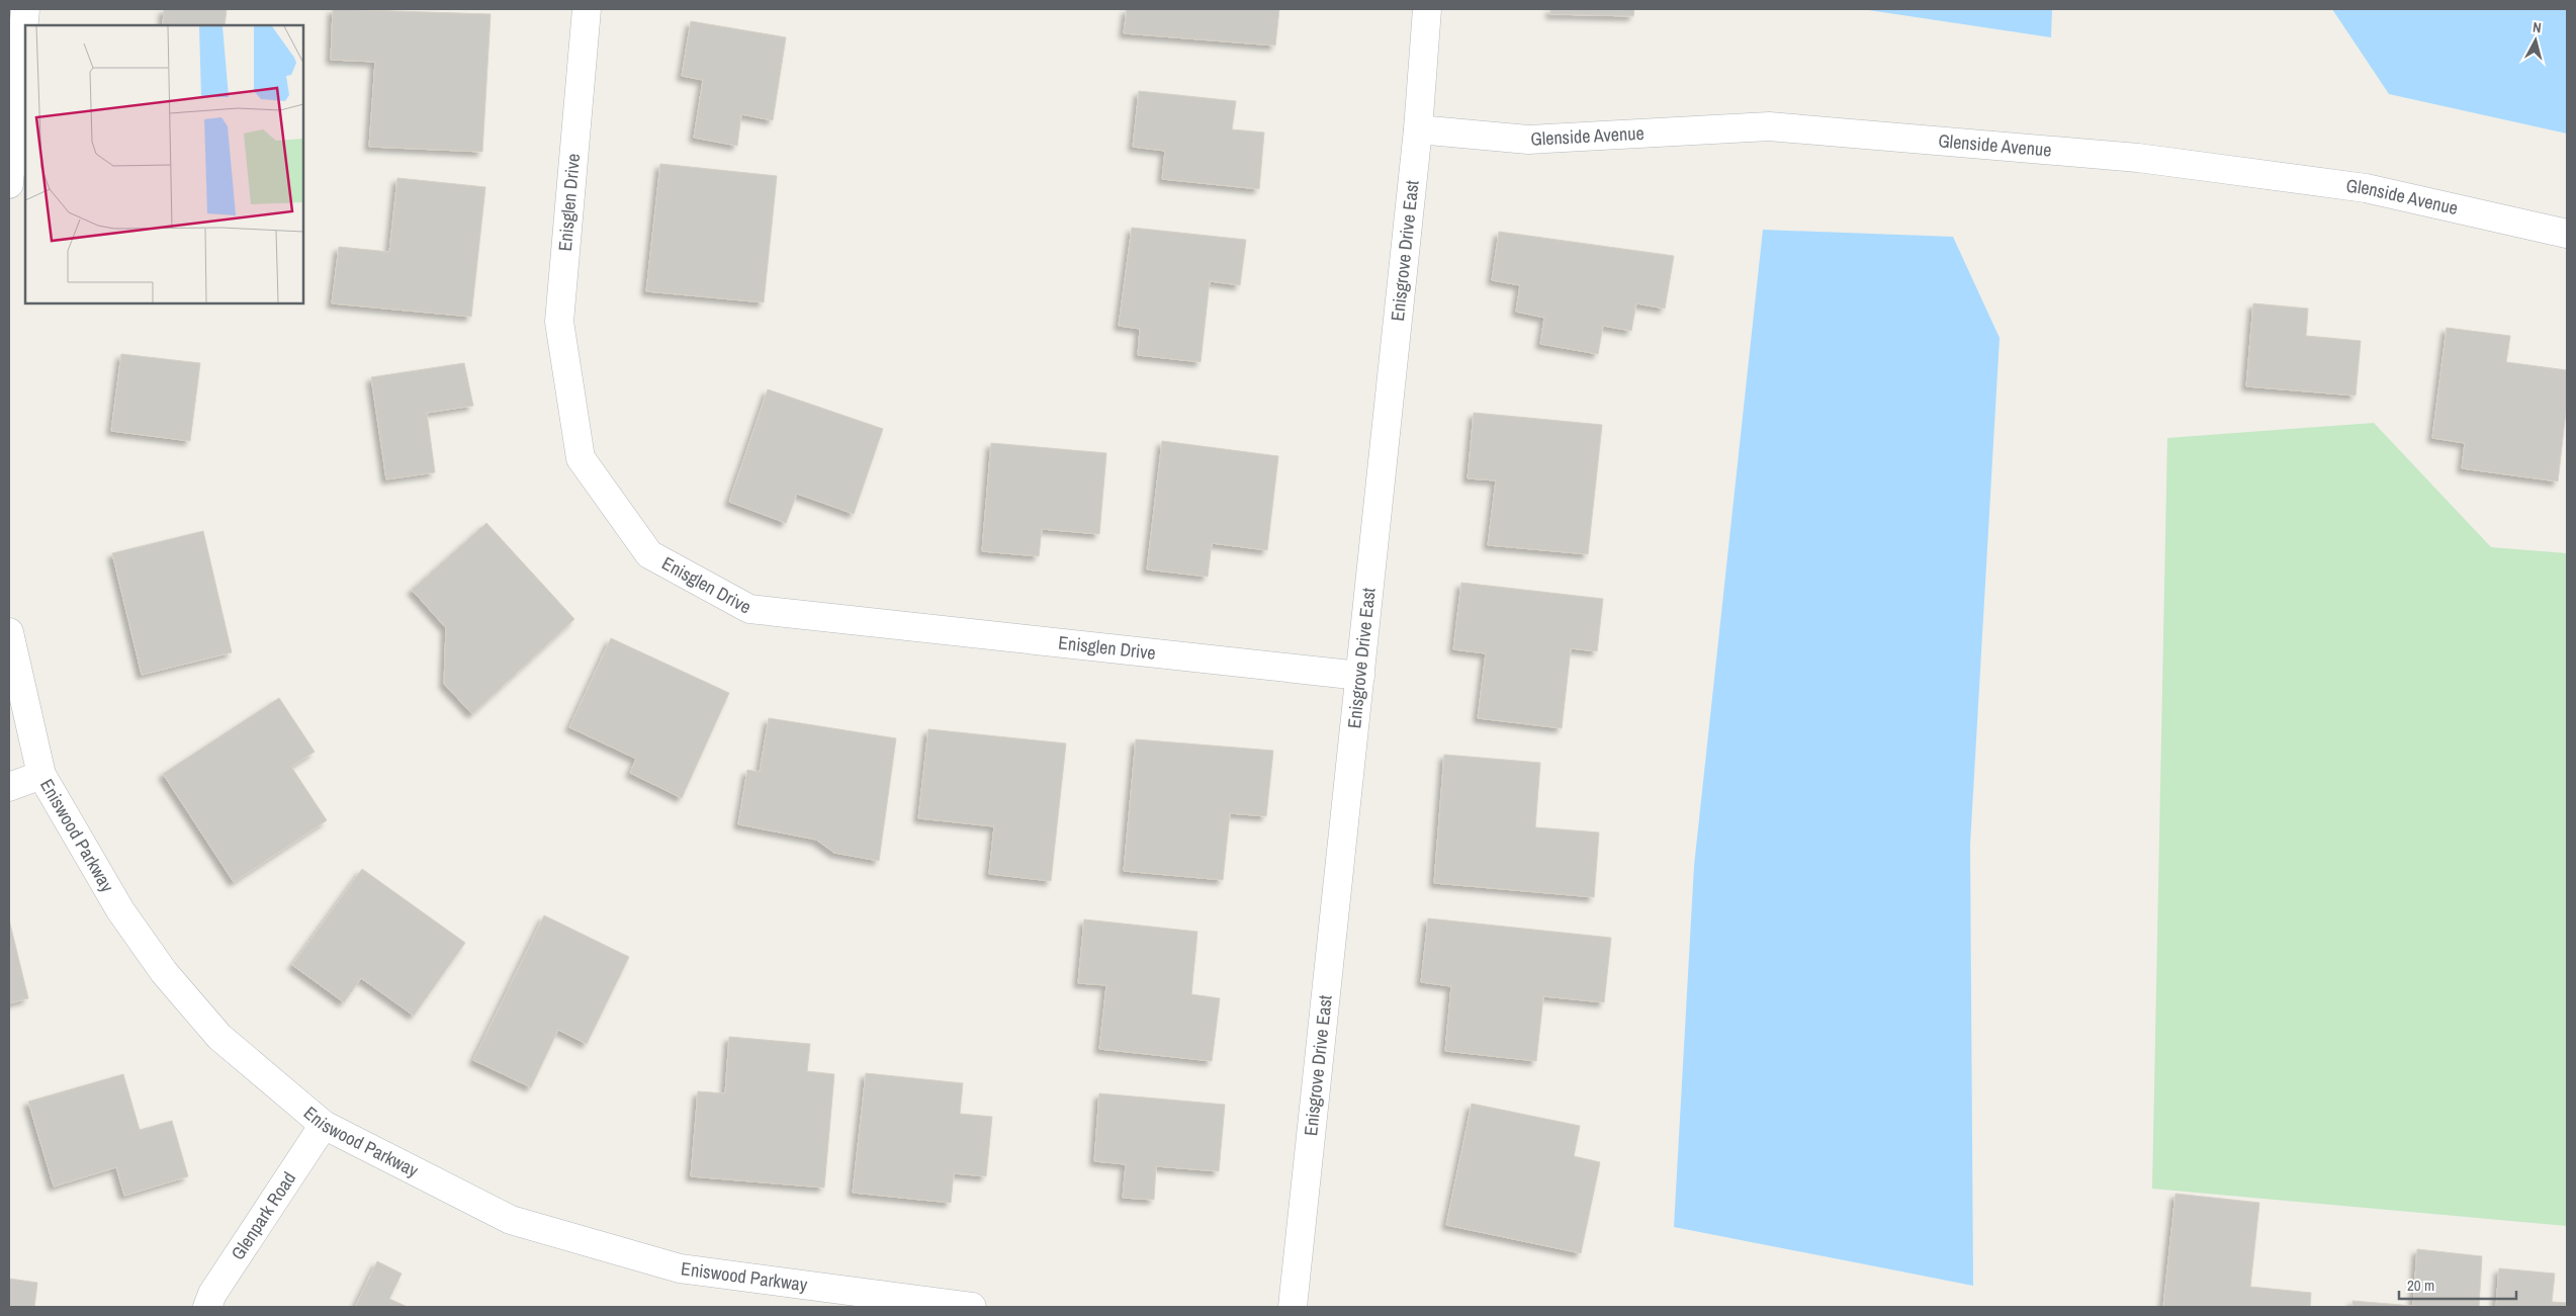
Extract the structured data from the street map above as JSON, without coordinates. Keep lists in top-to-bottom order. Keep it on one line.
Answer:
{"streets":{"street":["Glenside Avenue","Enisglen Drive","Enisgrove Drive East","Eniswood Parkway","Glenpark Road"]},"crossings":[["Glenside Avenue","Enisgrove Drive East"],["Enisglen Drive","Enisgrove Drive East"],["Eniswood Parkway","Glenpark Road"]],"scale_bar":"20 m","north":"top"}
